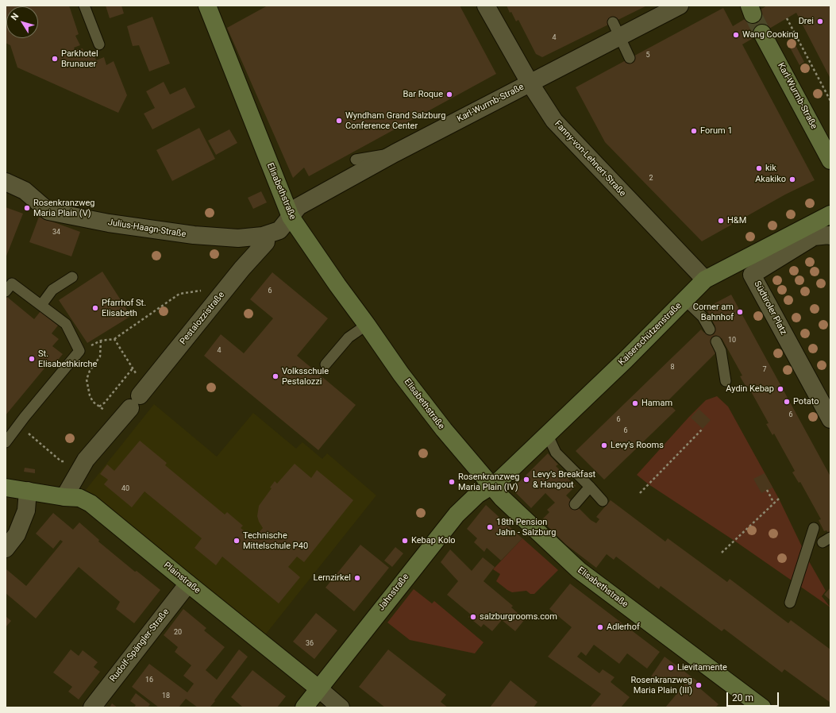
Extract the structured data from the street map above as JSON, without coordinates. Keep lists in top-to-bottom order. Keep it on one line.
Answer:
{"streets":{"street":["Karl-Wurmb-Straße","Fanny-von-Lehnert-Straße","Elisabethstraße","Julius-Haagn-Straße","Südtiroler Platz","Pestalozzistraße","Kaiserschützenstraße","Plainstraße","Jahnstraße","Rudolf-Spängler-Straße"]},"crossings":[["Karl-Wurmb-Straße","Fanny-von-Lehnert-Straße"],["Karl-Wurmb-Straße","Elisabethstraße"],["Karl-Wurmb-Straße","Julius-Haagn-Straße"],["Fanny-von-Lehnert-Straße","Kaiserschützenstraße"],["Elisabethstraße","Julius-Haagn-Straße"],["Elisabethstraße","Kaiserschützenstraße"],["Elisabethstraße","Jahnstraße"],["Pestalozzistraße","Plainstraße"],["Kaiserschützenstraße","Jahnstraße"],["Plainstraße","Jahnstraße"],["Plainstraße","Rudolf-Spängler-Straße"]],"places":["Drei","Wang Cooking","Parkhotel Brunauer","Bar Roque","Wyndham Grand Salzburg Conference Center","Forum 1","kik","Akakiko","Rosenkranzweg Maria Plain (V)","H&M","Pfarrhof St. Elisabeth","Corner am Bahnhof","St. Elisabethkirche","Volksschule Pestalozzi","Aydin Kebap","Potato","Hamam","Levy's Rooms","Levy's Breakfast & Hangout","Rosenkranzweg Maria Plain (IV)","18th Pension Jahn - Salzburg","Technische Mittelschule P40","Kebap Kolo","Lernzirkel","salzburgrooms.com","Adlerhof","Lievitamente","Rosenkranzweg Maria Plain (III)"],"house_numbers":["4","5","2","34","6","10","4","8","7","6","6","6","40","20","36","16","18"],"scale_bar":"20 m","north":"top left"}
